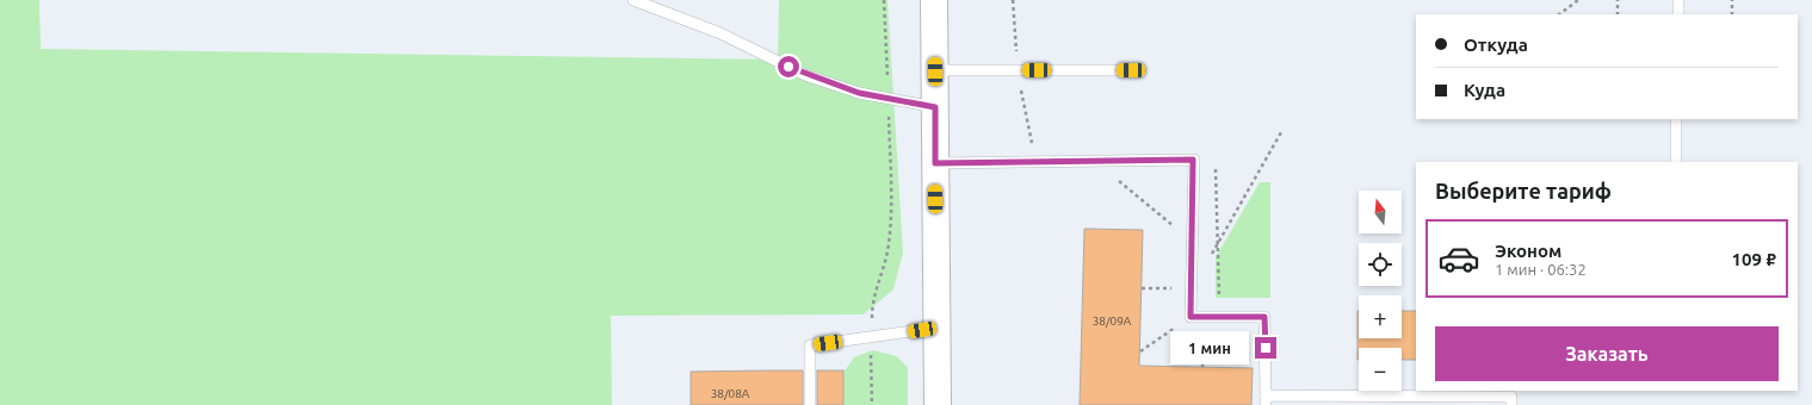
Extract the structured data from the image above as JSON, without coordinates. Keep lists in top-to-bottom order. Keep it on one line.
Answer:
{"house_numbers":["38/09А","38/08А"],"north":"top","page":{"banner":["Откуда","Куда"],"heading":"Выберите тариф","map_buttons":["+","−"],"list":[{"name":"Эконом","note":"1 мин · 06:32","value":"109 ₽"}],"buttons":"Заказать","bubble":"1 мин"}}
